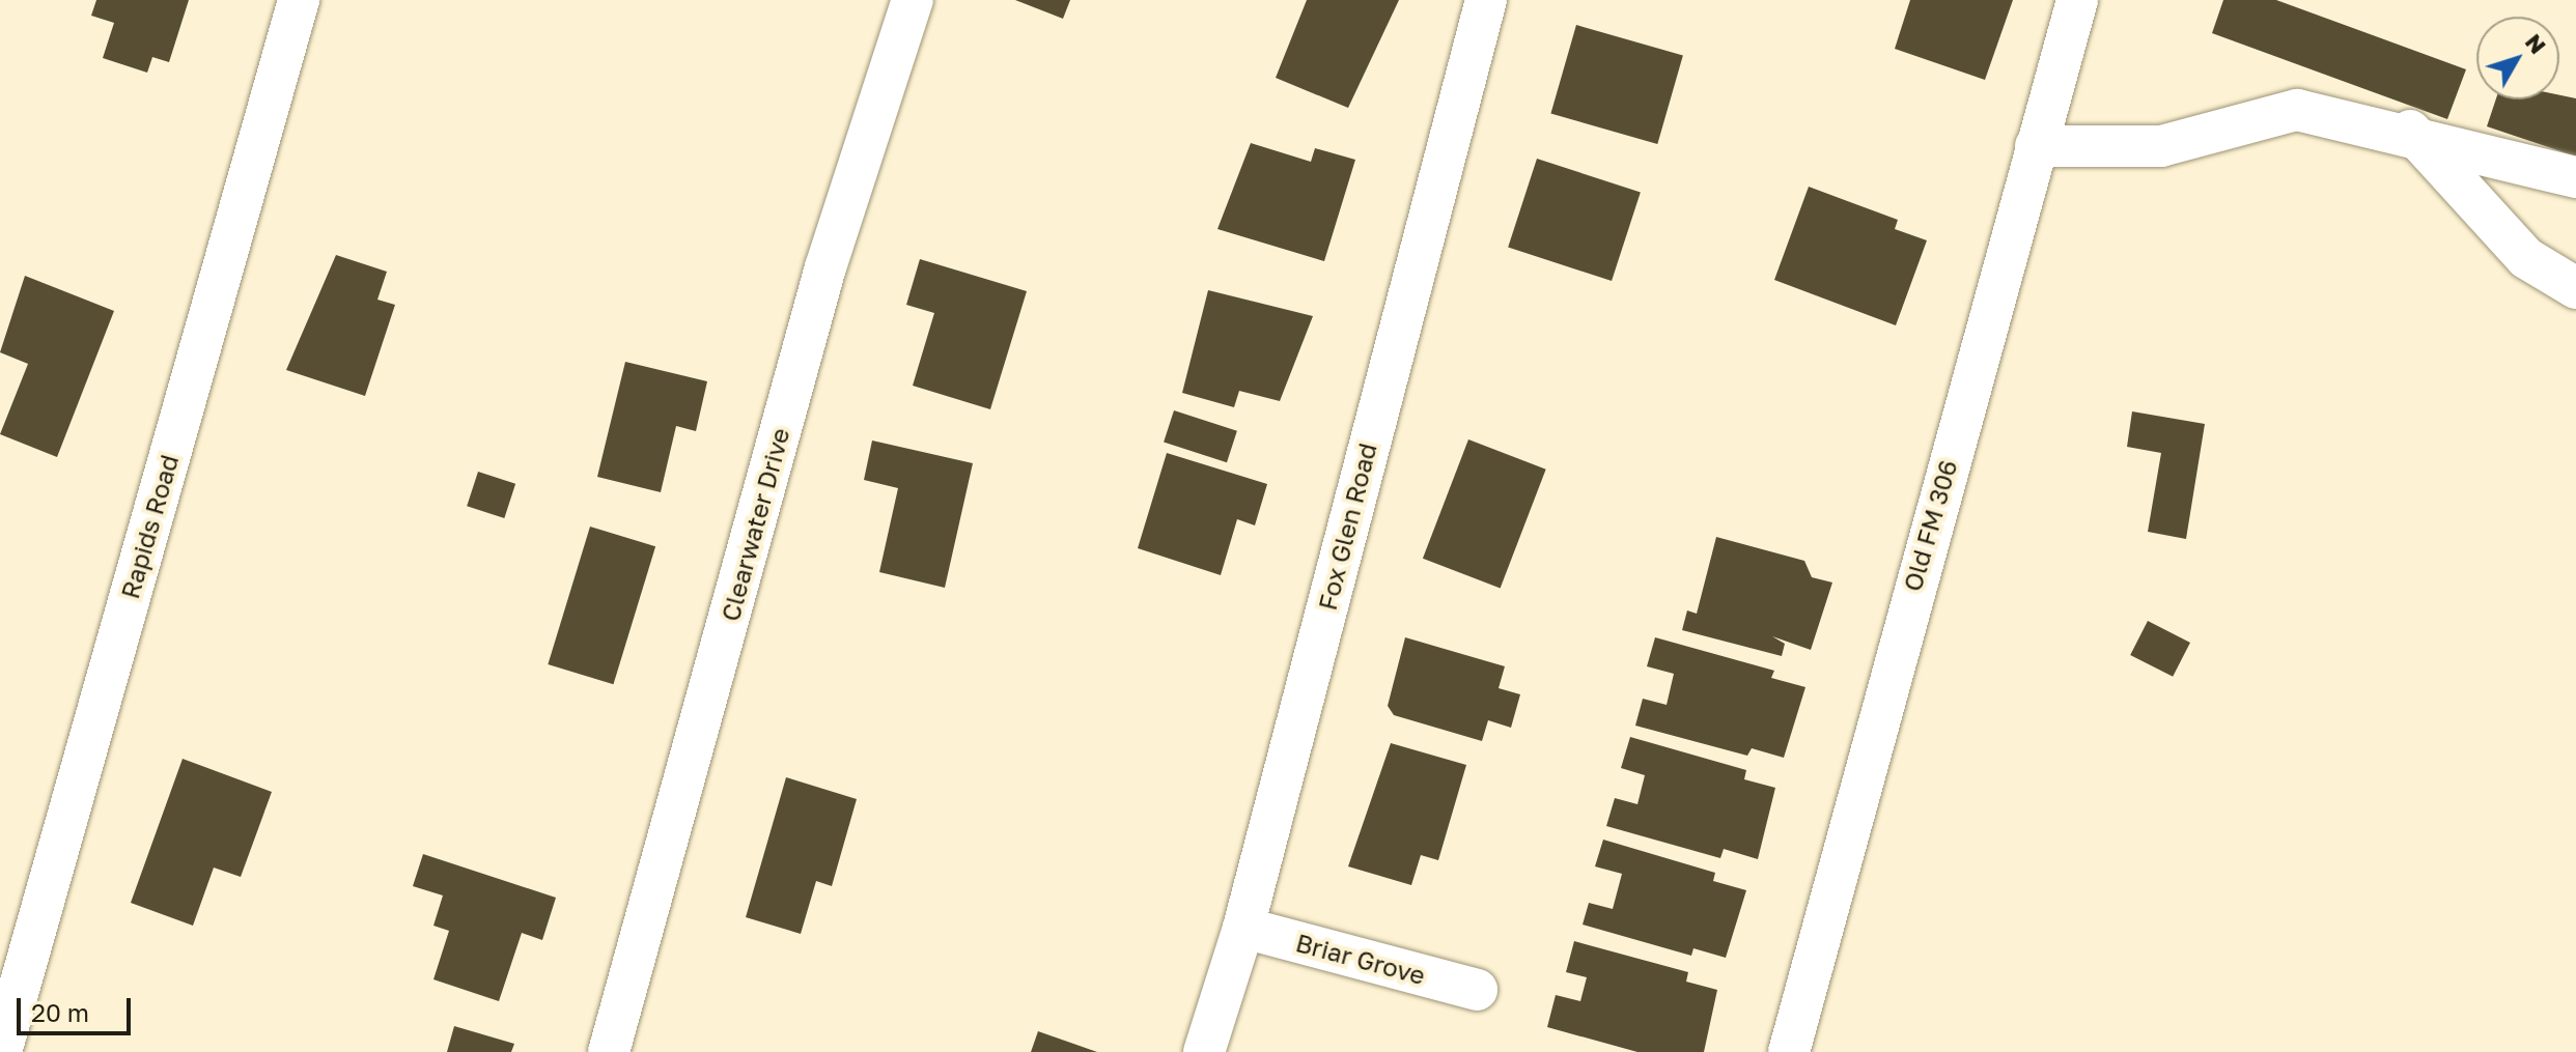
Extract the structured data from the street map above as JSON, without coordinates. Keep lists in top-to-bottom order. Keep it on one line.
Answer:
{"streets":{"street":["Clearwater Drive","Old FM 306","Rapids Road","Fox Glen Road","Briar Grove"]},"crossings":[["Fox Glen Road","Briar Grove"]],"scale_bar":"20 m","north":"top right"}
